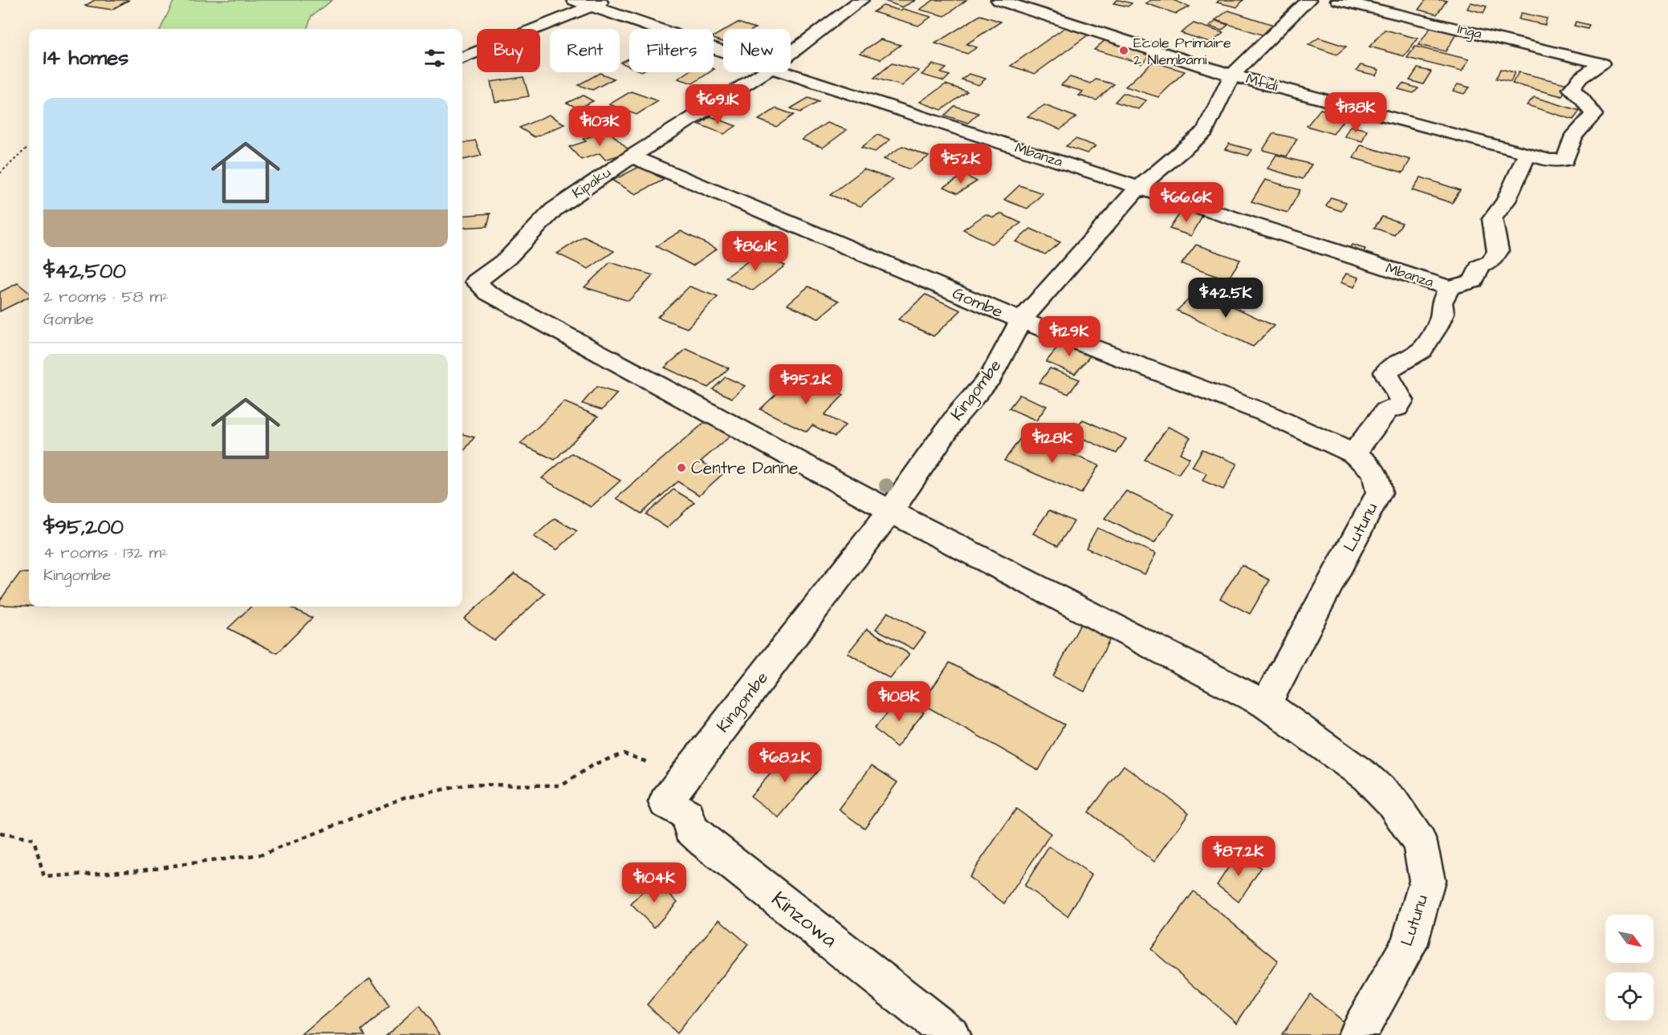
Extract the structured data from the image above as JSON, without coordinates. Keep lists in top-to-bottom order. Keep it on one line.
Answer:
{"streets":{"street":["Inga","Mfidi","Mbanza","Kipaku","Gombe","Kingombe","Lutunu","Kinzowa"]},"crossings":[["Inga","Mfidi"],["Mfidi","Kingombe"],["Mbanza","Kingombe"],["Kipaku","Gombe"],["Kipaku","Kingombe"],["Gombe","Kingombe"],["Gombe","Lutunu"],["Kingombe","Kinzowa"]],"places":["Ecole Primaire 2 Nlembami","Centre Danne"],"north":"bottom right","page":{"chip":["Buy","Rent","Filters","New"],"heading":"14 homes","price":["$69.1K","$138K","$103K","$52K","$66.6K","$86.1K","$42.5K","$129K","$95.2K","$128K","$108K","$68.2K","$87.2K","$104K"],"list":[{"name":"$42,500","note":"2 rooms · 58 m² · Gombe"},{"name":"$95,200","note":"4 rooms · 132 m² · Kingombe"}]}}
